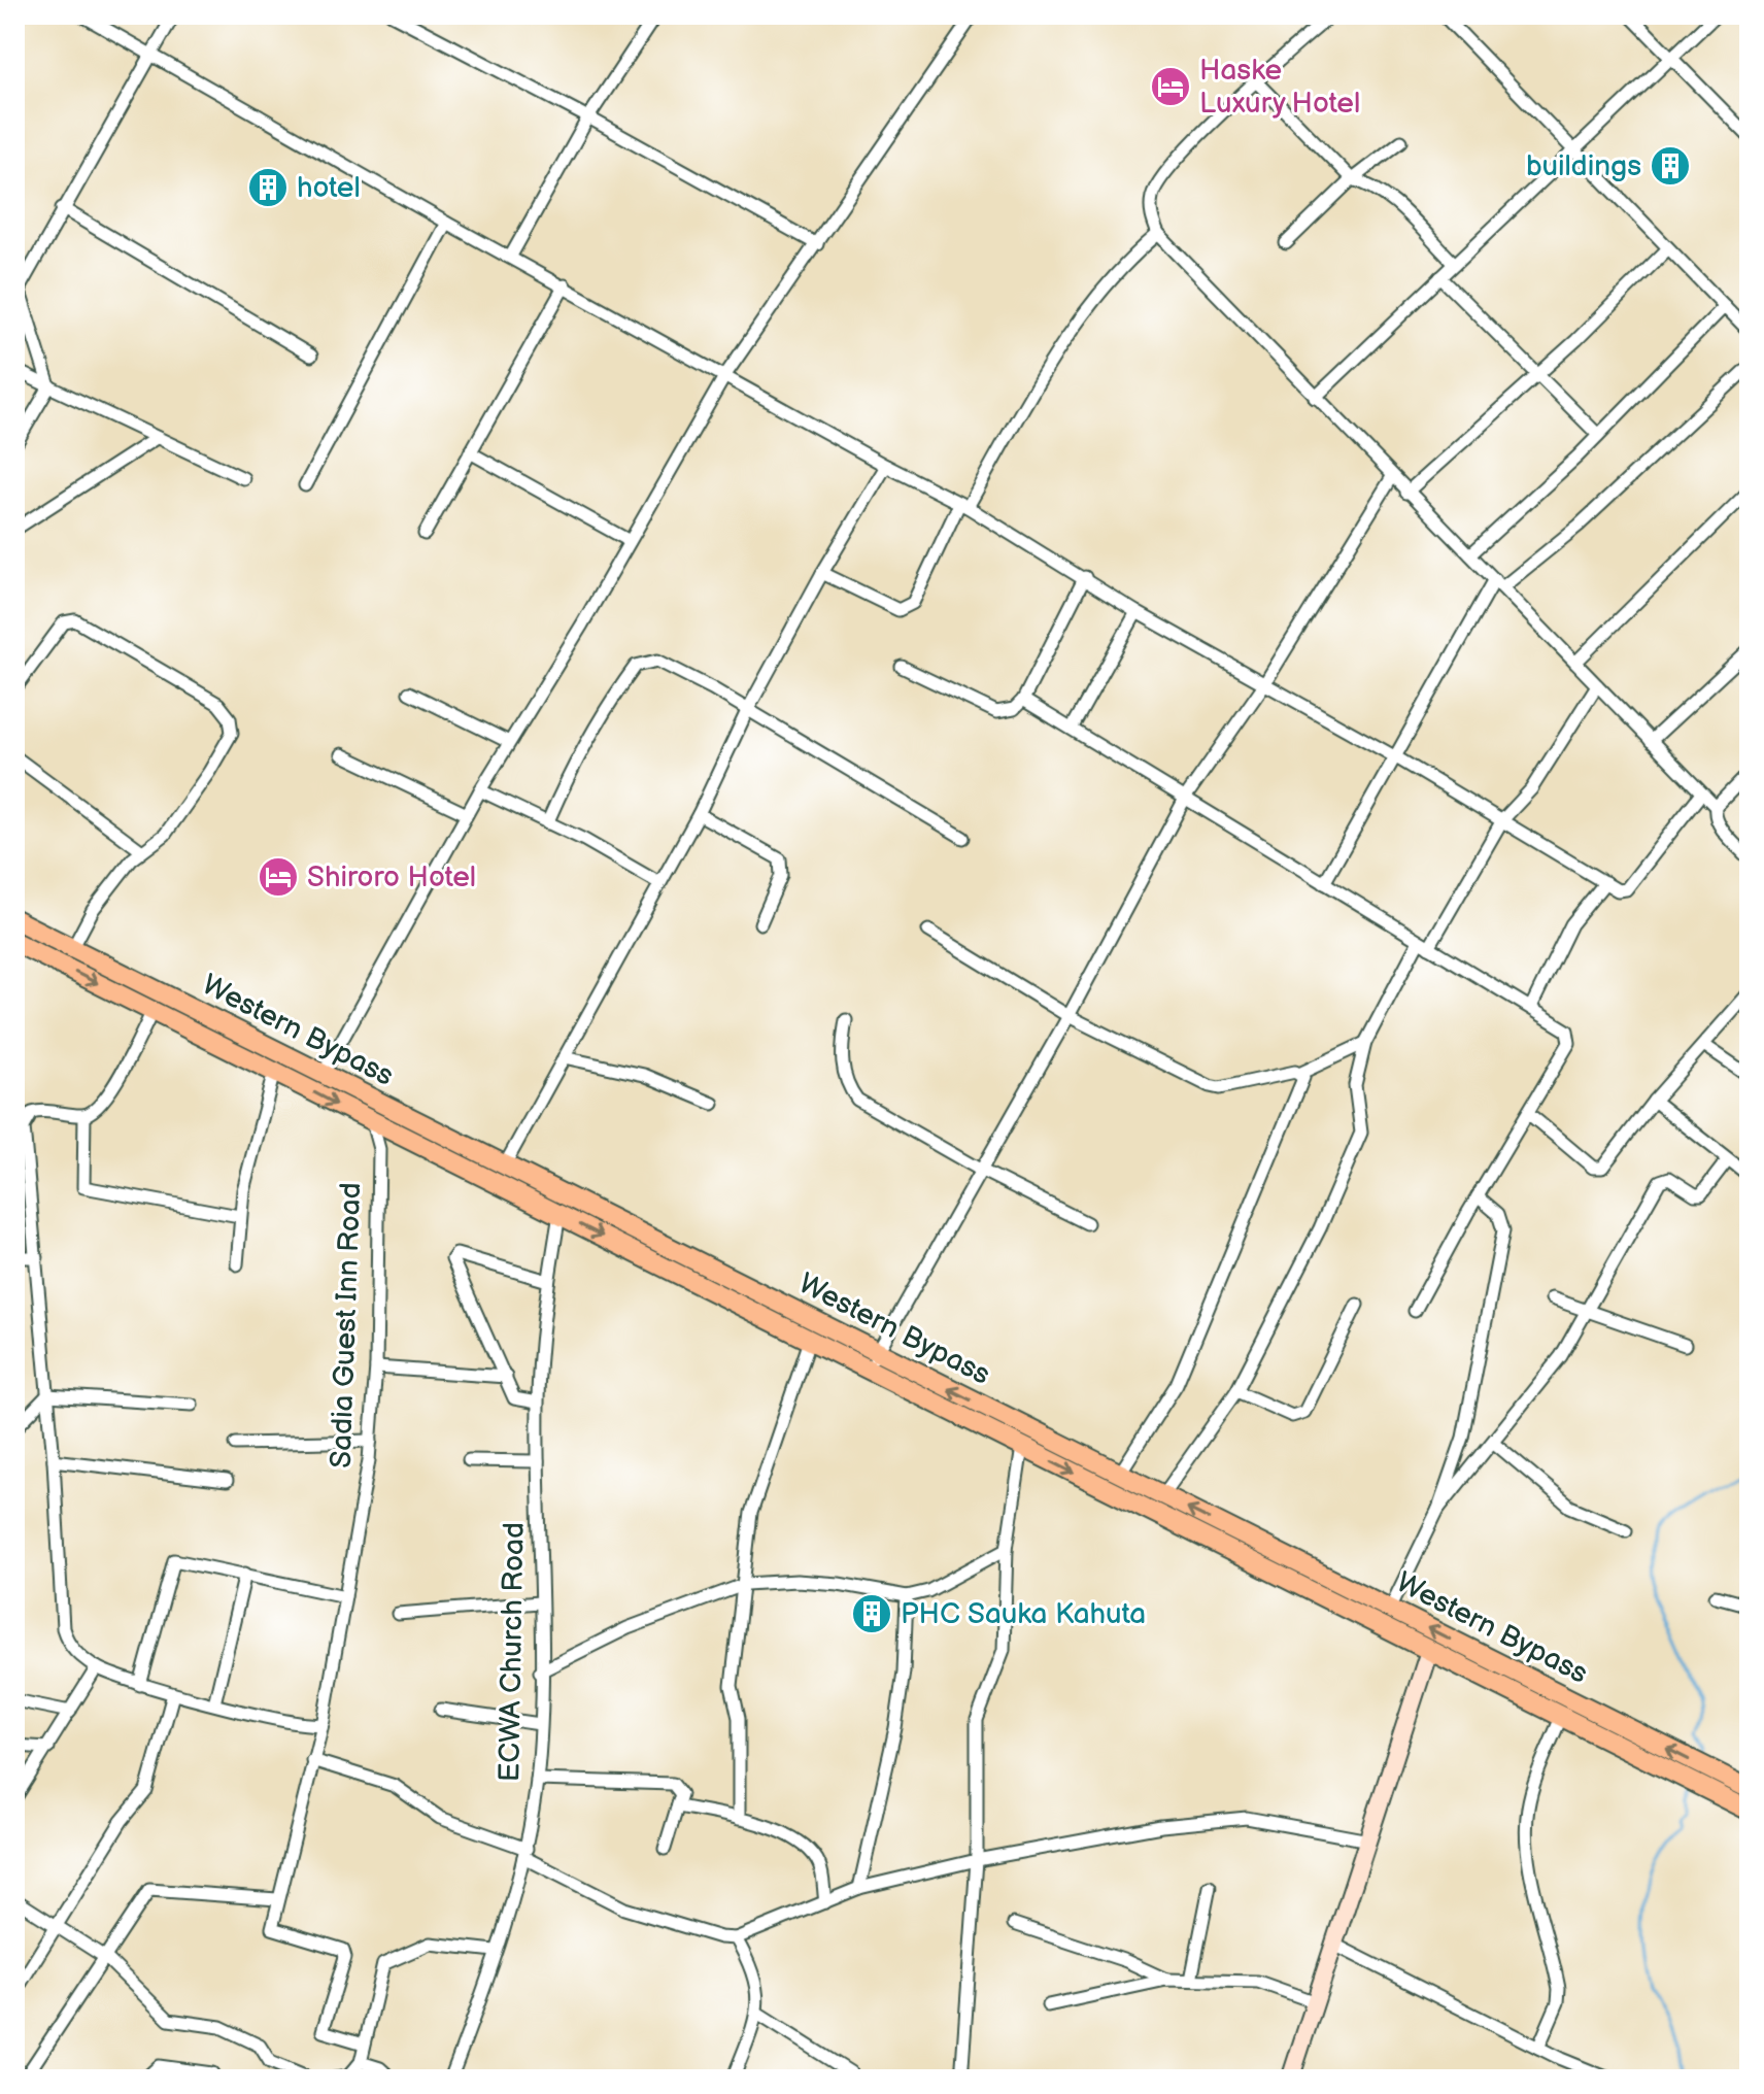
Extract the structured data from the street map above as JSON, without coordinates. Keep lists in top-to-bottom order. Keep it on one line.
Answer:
{"streets":{"main road":["Western Bypass"],"street":["Sadia Guest Inn Road","ECWA Church Road"]},"crossings":[["Western Bypass","Sadia Guest Inn Road"],["Western Bypass","ECWA Church Road"]],"places":{"hotel":["Haske Luxury Hotel","Shiroro Hotel"],"building":["buildings","hotel","PHC Sauka Kahuta"]}}
